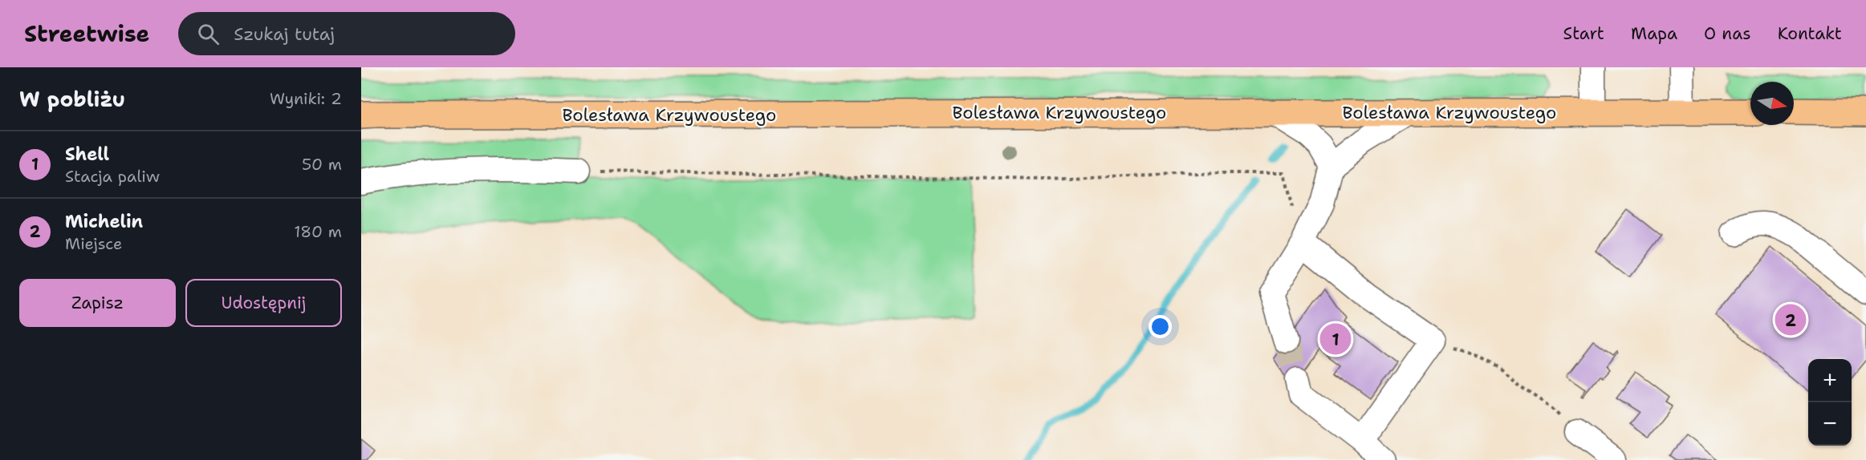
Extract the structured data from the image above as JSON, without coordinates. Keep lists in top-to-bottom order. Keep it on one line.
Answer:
{"streets":{"main road":["Bolesława Krzywoustego"]},"north":"right","page":{"header":"Streetwise","search":"Szukaj tutaj","nav":["Start","Mapa","O nas","Kontakt"],"heading":["W pobliżu","Wyniki: 2"],"list":[{"mark":"1","name":"Shell","note":"Stacja paliw","value":"50 m"},{"mark":"2","name":"Michelin","note":"Miejsce","value":"180 m"}],"buttons":["Zapisz","Udostępnij"],"pins":["2","1"],"map_buttons":["+","−"]}}
